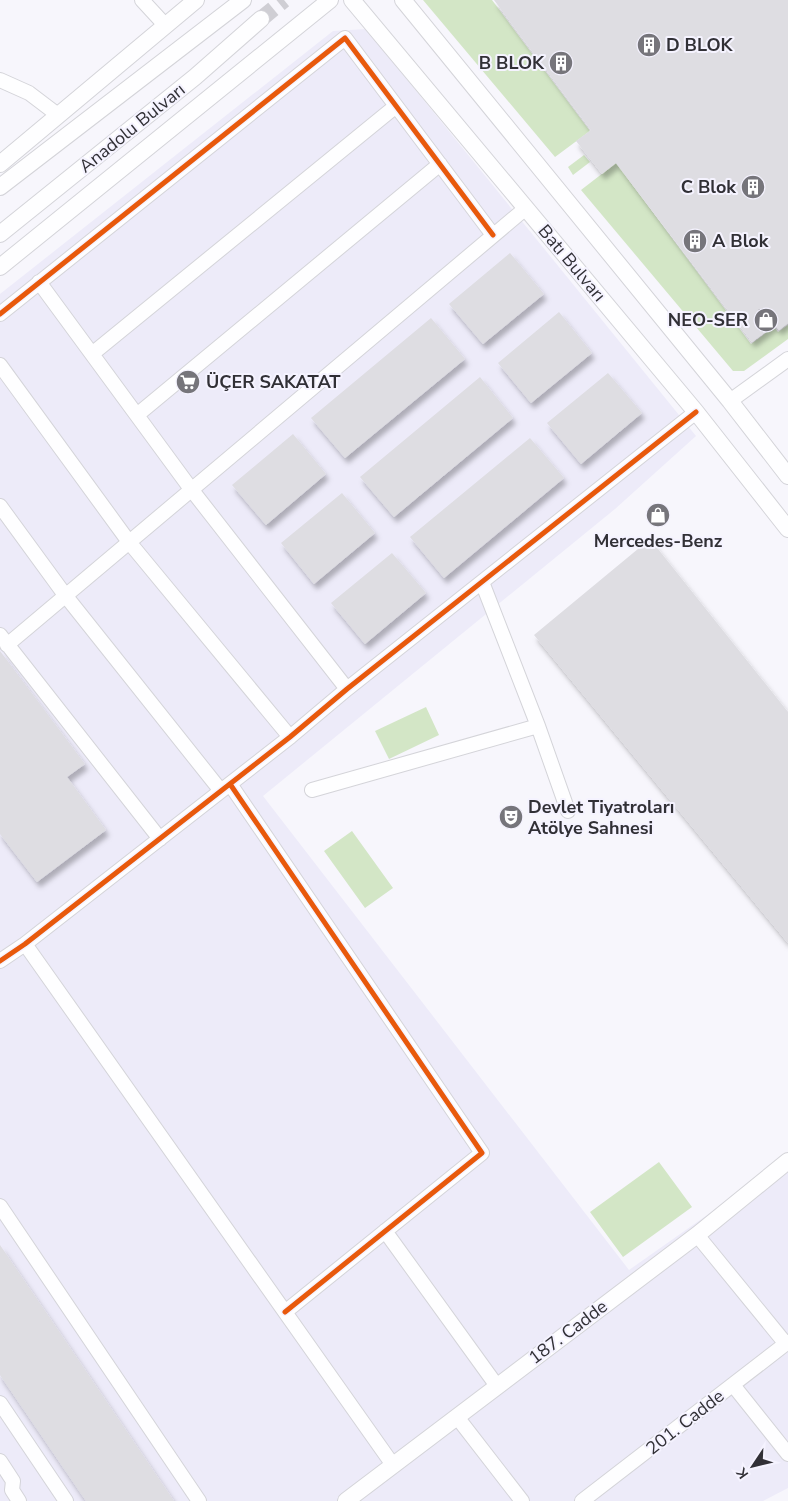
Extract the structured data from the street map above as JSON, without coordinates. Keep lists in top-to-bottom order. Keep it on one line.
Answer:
{"streets":{"main road":["Anadolu Bulvarı","Batı Bulvarı","187. Cadde"],"street":["201. Cadde"]},"places":{"building":["D BLOK","B BLOK","C Blok","A Blok"],"shop":["NEO-SER","Mercedes-Benz"],"supermarket":["ÜÇER SAKATAT"],"theatre":["Devlet Tiyatroları Atölye Sahnesi"]},"north":"bottom left"}
